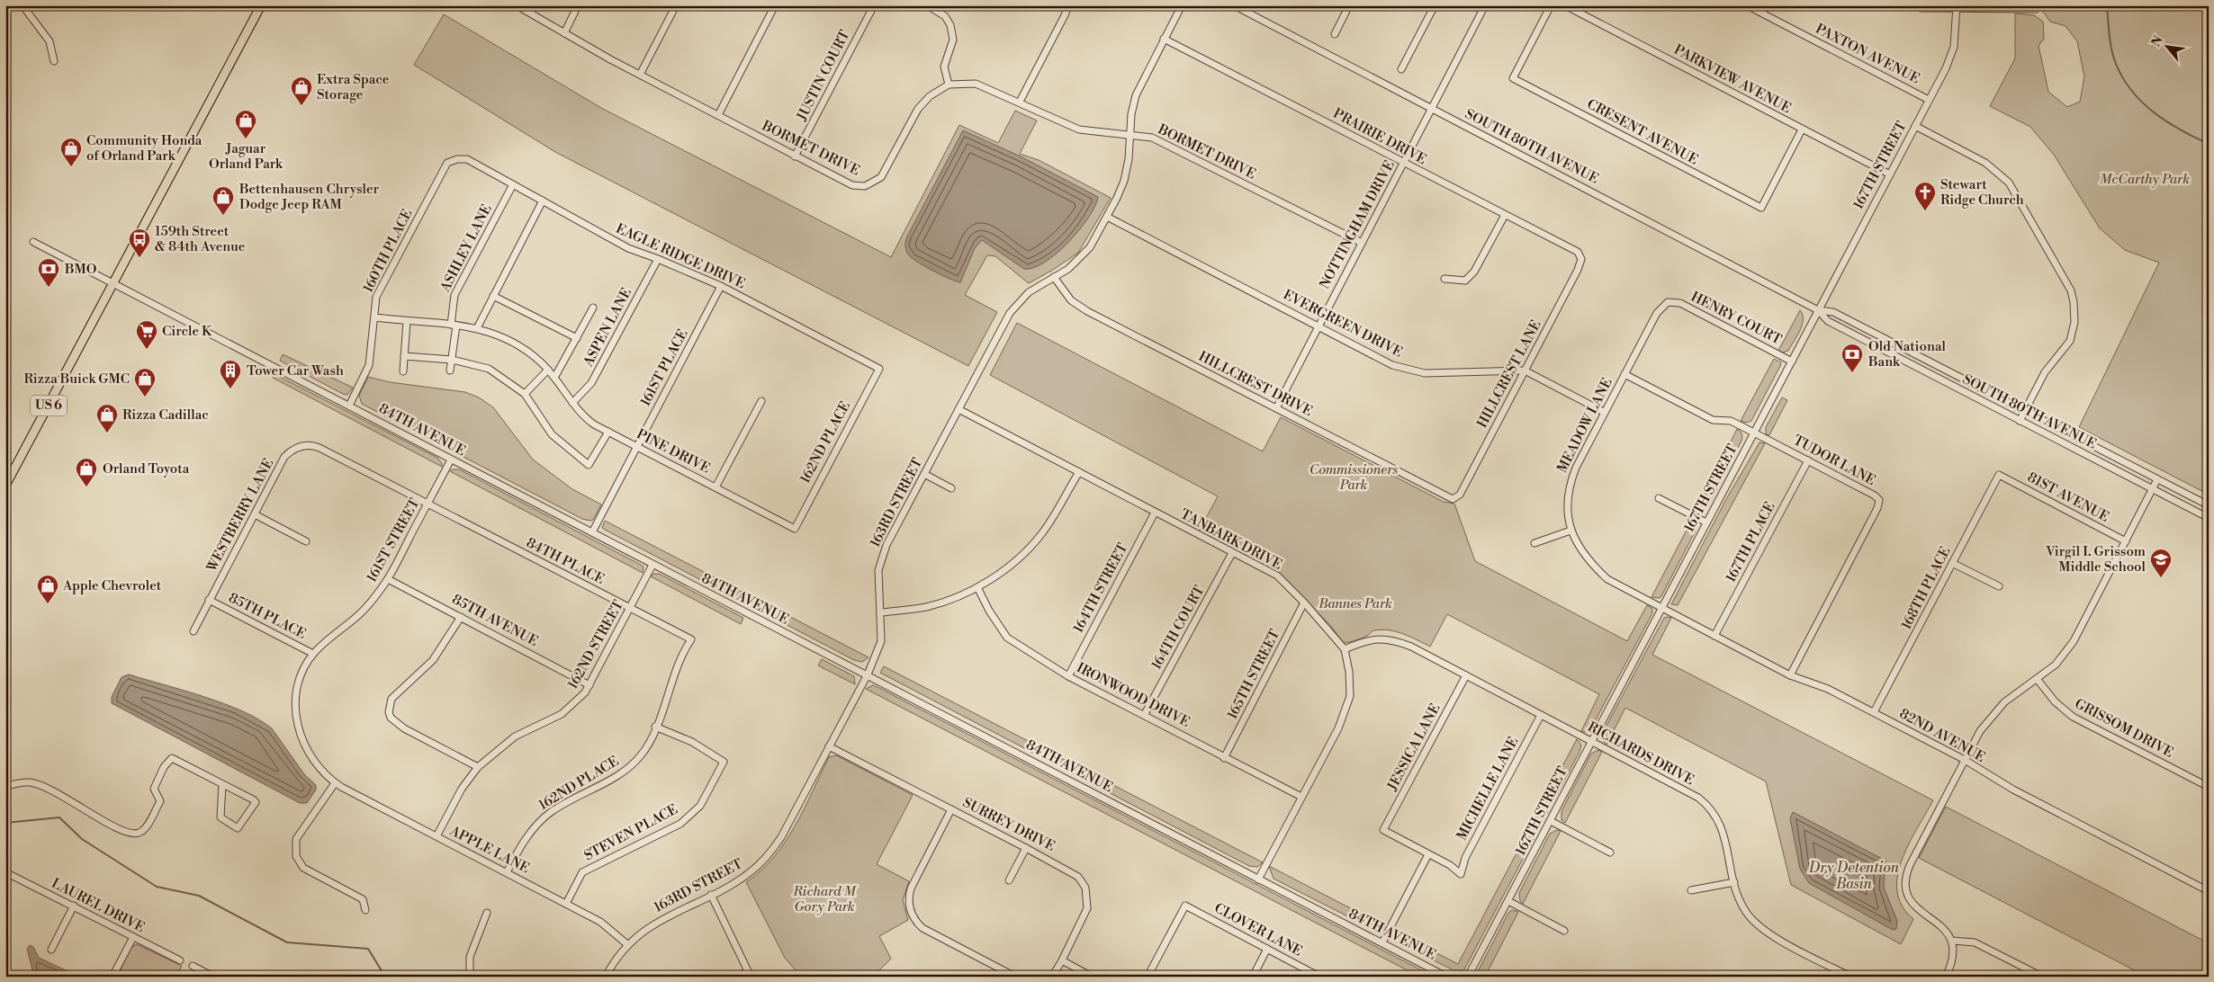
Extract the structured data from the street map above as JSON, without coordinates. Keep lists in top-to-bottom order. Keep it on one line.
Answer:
{"streets":{"main road":["US 6"],"street":["PAXTON AVENUE","JUSTIN COURT","PARKVIEW AVENUE","CRESENT AVENUE","PRAIRIE DRIVE","SOUTH 80TH AVENUE","BORMET DRIVE","167TH STREET","NOTTINGHAM DRIVE","ASHLEY LANE","160TH PLACE","EAGLE RIDGE DRIVE","HENRY COURT","EVERGREEN DRIVE","ASPEN LANE","161ST PLACE","HILLCREST LANE","HILLCREST DRIVE","MEADOW LANE","84TH AVENUE","162ND PLACE","PINE DRIVE","TUDOR LANE","81ST AVENUE","163RD STREET","WESTBERRY LANE","TANBARK DRIVE","161ST STREET","167TH PLACE","84TH PLACE","164TH STREET","168TH PLACE","85TH PLACE","85TH AVENUE","164TH COURT","162ND STREET","165TH STREET","IRONWOOD DRIVE","GRISSOM DRIVE","82ND AVENUE","JESSICA LANE","RICHARDS DRIVE","MICHELLE LANE","SURREY DRIVE","STEVEN PLACE","APPLE LANE","LAUREL DRIVE","CLOVER LANE"]},"crossings":[["PAXTON AVENUE","167TH STREET"],["JUSTIN COURT","BORMET DRIVE"],["PARKVIEW AVENUE","CRESENT AVENUE"],["PARKVIEW AVENUE","167TH STREET"],["PRAIRIE DRIVE","NOTTINGHAM DRIVE"],["PRAIRIE DRIVE","HILLCREST LANE"],["PRAIRIE DRIVE","163RD STREET"],["SOUTH 80TH AVENUE","167TH STREET"],["SOUTH 80TH AVENUE","NOTTINGHAM DRIVE"],["BORMET DRIVE","NOTTINGHAM DRIVE"],["BORMET DRIVE","163RD STREET"],["167TH STREET","HENRY COURT"],["167TH STREET","MEADOW LANE"],["167TH STREET","TUDOR LANE"],["167TH STREET","82ND AVENUE"],["167TH STREET","RICHARDS DRIVE"],["NOTTINGHAM DRIVE","EVERGREEN DRIVE"],["NOTTINGHAM DRIVE","HILLCREST DRIVE"],["ASHLEY LANE","EAGLE RIDGE DRIVE"],["ASHLEY LANE","PINE DRIVE"],["160TH PLACE","EAGLE RIDGE DRIVE"],["160TH PLACE","84TH AVENUE"],["160TH PLACE","PINE DRIVE"],["EAGLE RIDGE DRIVE","ASPEN LANE"],["EAGLE RIDGE DRIVE","161ST PLACE"],["EAGLE RIDGE DRIVE","162ND PLACE"],["HENRY COURT","MEADOW LANE"],["EVERGREEN DRIVE","HILLCREST LANE"],["EVERGREEN DRIVE","MEADOW LANE"],["EVERGREEN DRIVE","163RD STREET"],["ASPEN LANE","PINE DRIVE"],["161ST PLACE","84TH AVENUE"],["161ST PLACE","PINE DRIVE"],["HILLCREST LANE","HILLCREST DRIVE"],["HILLCREST DRIVE","163RD STREET"],["US 6","84TH AVENUE"],["MEADOW LANE","TUDOR LANE"],["MEADOW LANE","82ND AVENUE"],["84TH AVENUE","163RD STREET"],["84TH AVENUE","TANBARK DRIVE"],["84TH AVENUE","161ST STREET"],["84TH AVENUE","162ND STREET"],["162ND PLACE","PINE DRIVE"],["162ND PLACE","84TH PLACE"],["162ND PLACE","STEVEN PLACE"],["162ND PLACE","APPLE LANE"],["TUDOR LANE","167TH PLACE"],["TUDOR LANE","82ND AVENUE"],["81ST AVENUE","168TH PLACE"],["163RD STREET","TANBARK DRIVE"],["163RD STREET","SURREY DRIVE"],["163RD STREET","APPLE LANE"],["WESTBERRY LANE","161ST STREET"],["WESTBERRY LANE","84TH PLACE"],["WESTBERRY LANE","85TH PLACE"],["TANBARK DRIVE","164TH STREET"],["TANBARK DRIVE","164TH COURT"],["TANBARK DRIVE","165TH STREET"],["TANBARK DRIVE","IRONWOOD DRIVE"],["TANBARK DRIVE","RICHARDS DRIVE"],["161ST STREET","84TH PLACE"],["161ST STREET","85TH PLACE"],["161ST STREET","85TH AVENUE"],["161ST STREET","APPLE LANE"],["167TH PLACE","82ND AVENUE"],["84TH PLACE","162ND STREET"],["164TH STREET","IRONWOOD DRIVE"],["168TH PLACE","82ND AVENUE"],["85TH AVENUE","162ND STREET"],["164TH COURT","IRONWOOD DRIVE"],["162ND STREET","APPLE LANE"],["165TH STREET","IRONWOOD DRIVE"],["JESSICA LANE","RICHARDS DRIVE"],["JESSICA LANE","MICHELLE LANE"],["RICHARDS DRIVE","MICHELLE LANE"],["STEVEN PLACE","APPLE LANE"]],"water":["Dry Detention Basin"],"parks":["McCarthy Park","Commissioners Park","Bannes Park","Richard M Gory Park"],"places":{"shop":["Extra Space Storage","Jaguar Orland Park","Community Honda of Orland Park","Bettenhausen Chrysler Dodge Jeep RAM","Rizza Buick GMC","Rizza Cadillac","Orland Toyota","Apple Chevrolet"],"church":["Stewart Ridge Church"],"bus stop":["159th Street & 84th Avenue"],"bank":["BMO","Old National Bank"],"supermarket":["Circle K"],"building":["Tower Car Wash"],"school or university":["Virgil I. Grissom Middle School"]},"north":"top left"}
